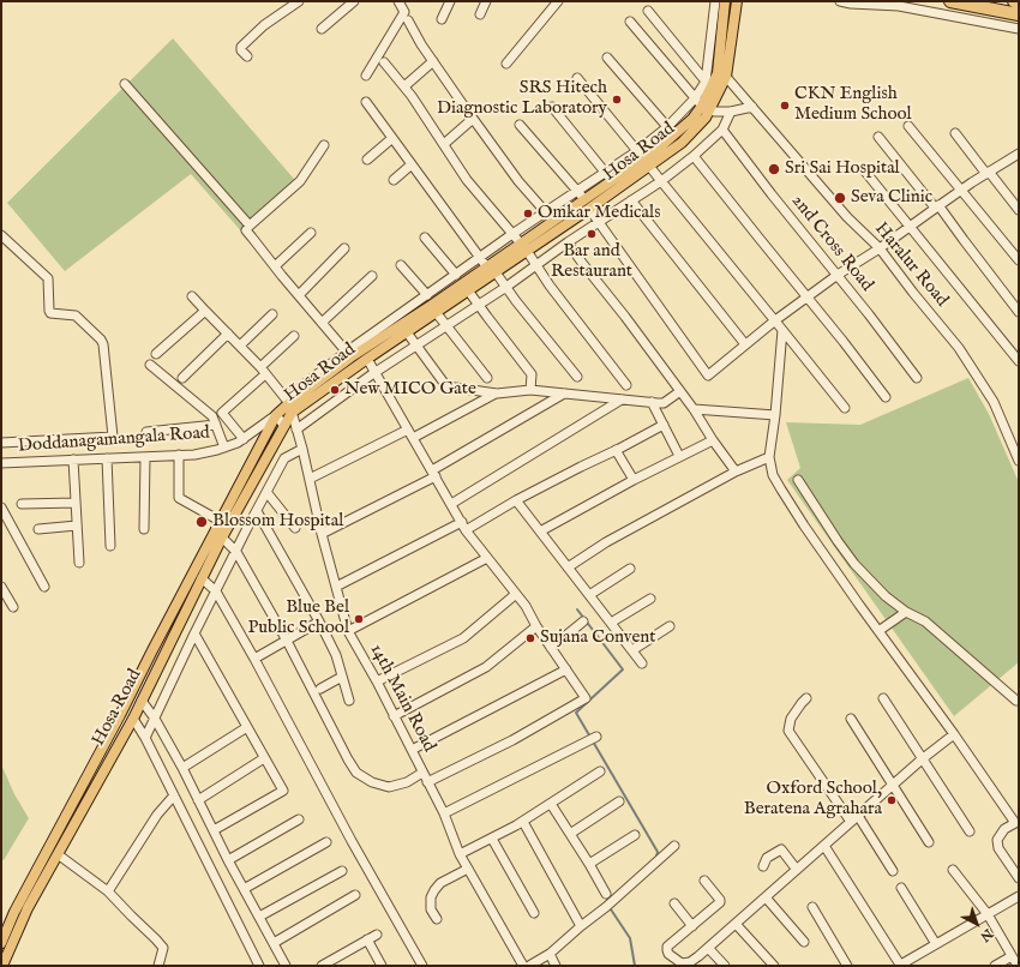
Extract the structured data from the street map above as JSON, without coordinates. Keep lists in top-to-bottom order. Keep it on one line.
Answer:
{"streets":{"main road":["Hosa Road"],"street":["2nd Cross Road","Haralur Road","Doddanagamangala Road","14th Main Road"]},"crossings":[["Hosa Road","Haralur Road"],["Hosa Road","Doddanagamangala Road"],["Hosa Road","14th Main Road"]],"places":["SRS Hitech Diagnostic Laboratory","CKN English Medium School","Sri Sai Hospital","Seva Clinic","Omkar Medicals","Bar and Restaurant","New MICO Gate","Blossom Hospital","Blue Bel Public School","Sujana Convent","Oxford School, Beratena Agrahara"],"north":"bottom right"}
